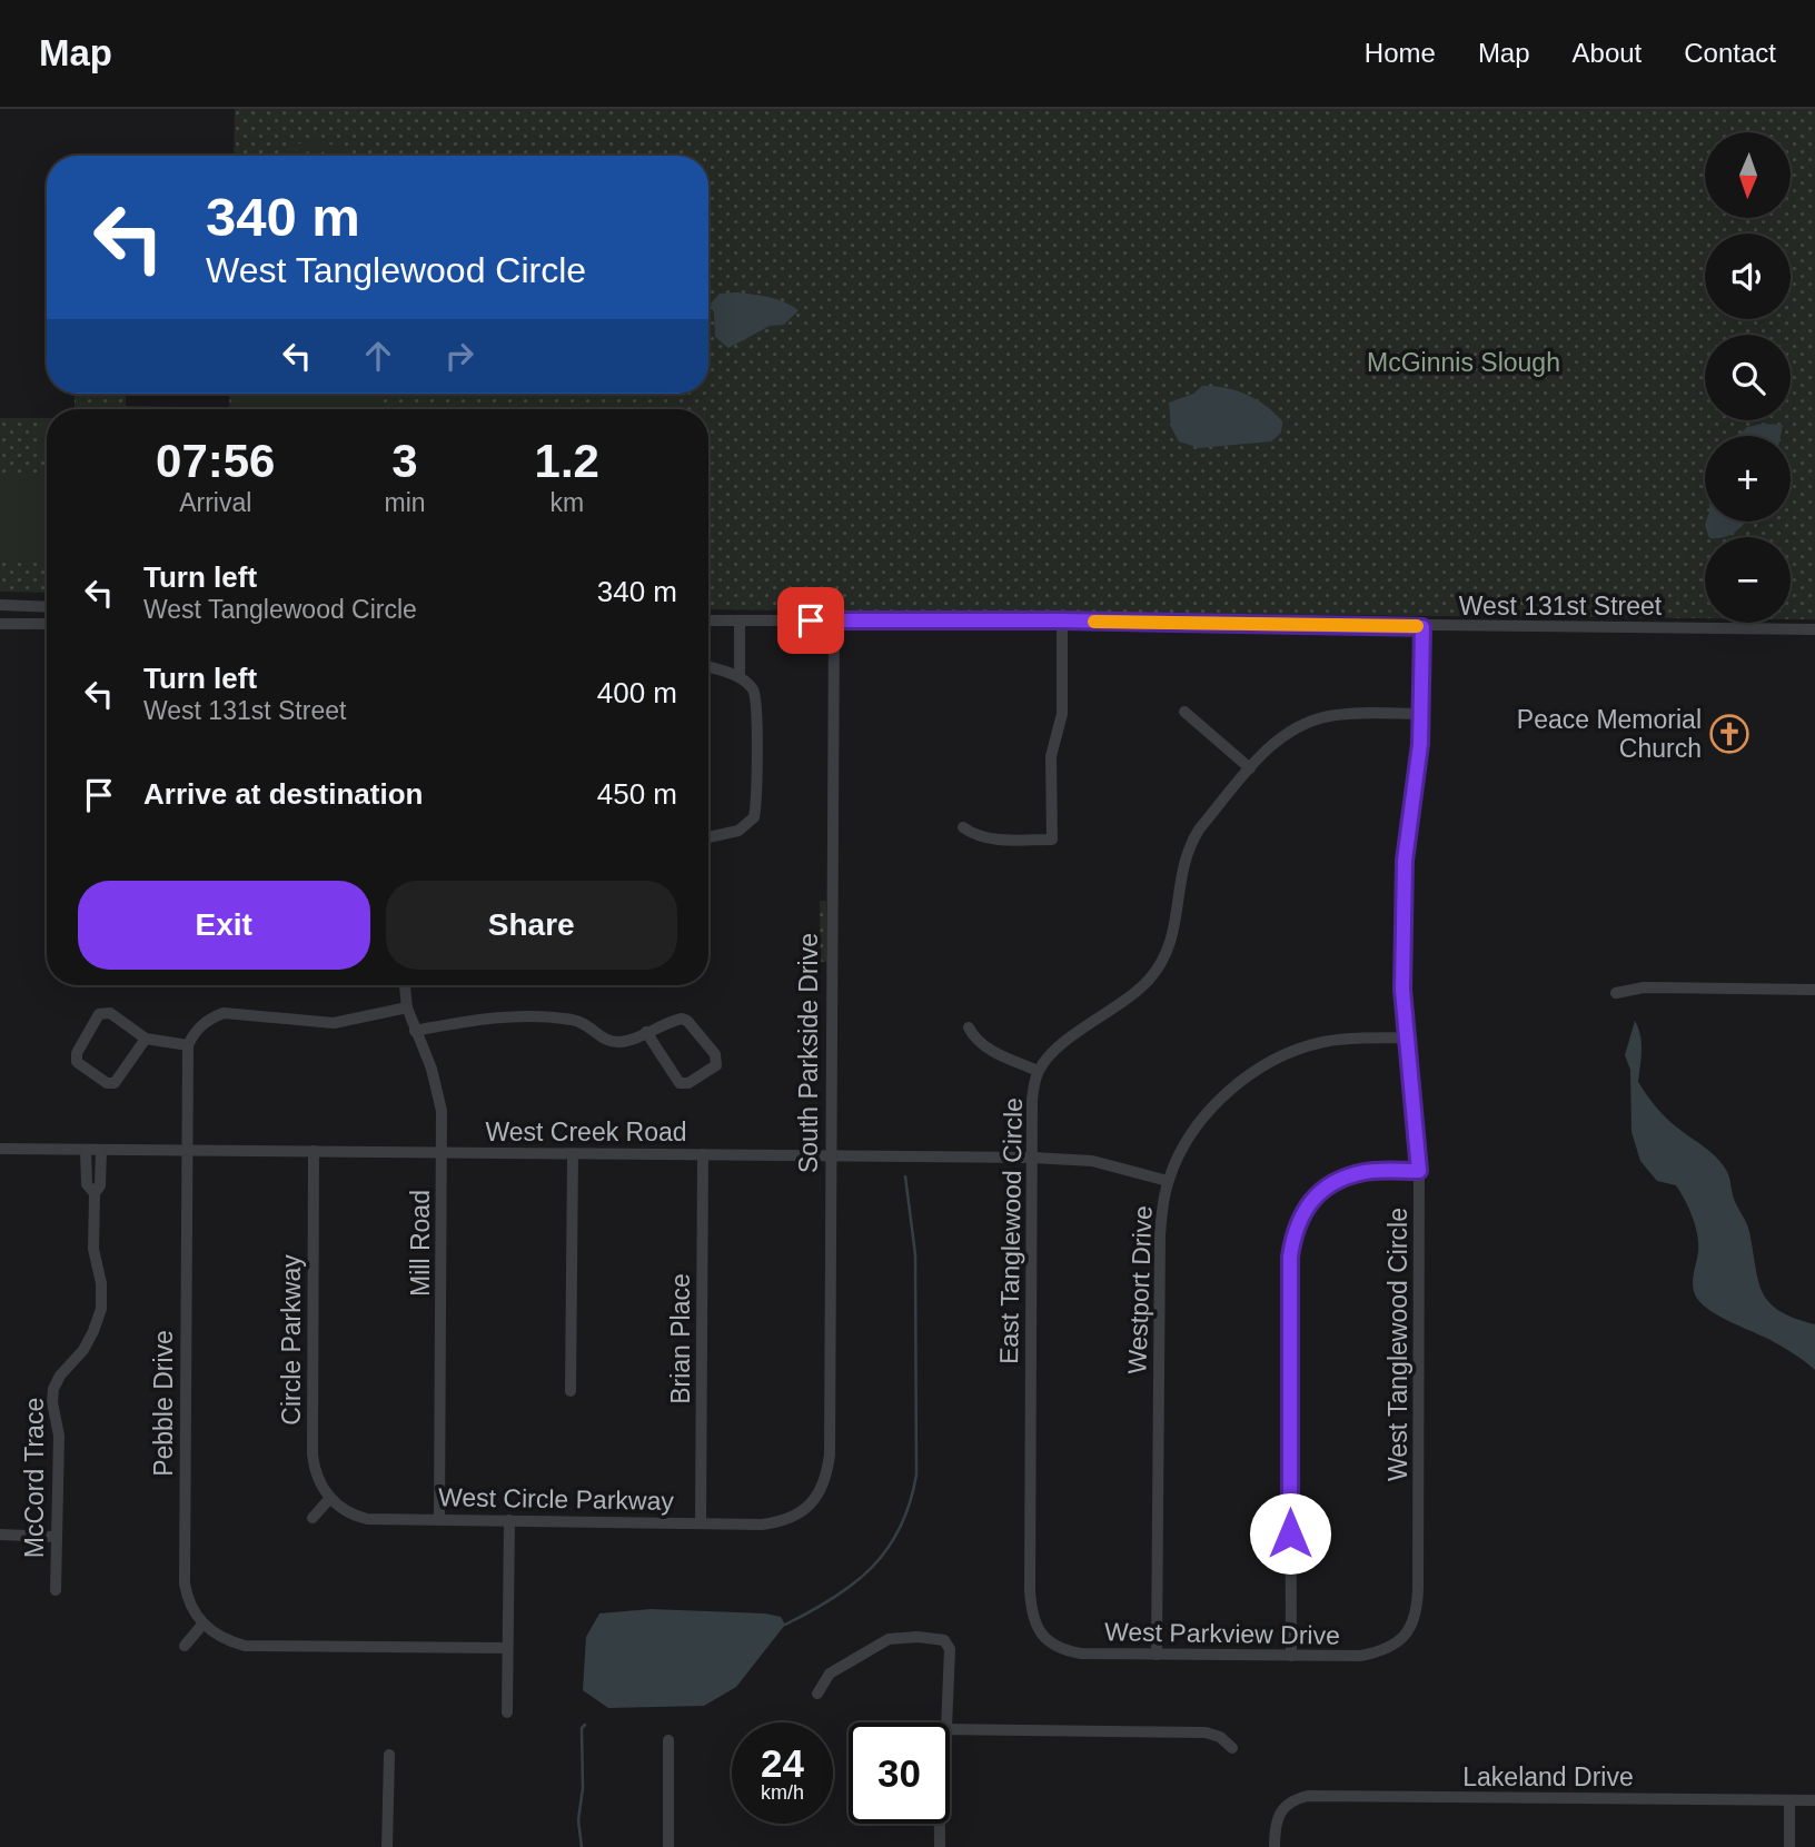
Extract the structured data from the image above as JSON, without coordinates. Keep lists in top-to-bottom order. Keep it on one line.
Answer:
{"streets":{"street":["West 131st Street","South Parkside Drive","West Creek Road","East Tanglewood Circle","Mill Road","Westport Drive","Brian Place","Circle Parkway","West Tanglewood Circle","Pebble Drive","McCord Trace","West Circle Parkway","West Parkview Drive","Lakeland Drive"]},"crossings":[["West 131st Street","South Parkside Drive"],["West 131st Street","West Tanglewood Circle"],["South Parkside Drive","West Creek Road"],["South Parkside Drive","West Circle Parkway"],["West Creek Road","East Tanglewood Circle"],["West Creek Road","Mill Road"],["West Creek Road","Westport Drive"],["West Creek Road","Brian Place"],["West Creek Road","Circle Parkway"],["West Creek Road","Pebble Drive"],["West Creek Road","McCord Trace"],["East Tanglewood Circle","West Tanglewood Circle"],["East Tanglewood Circle","West Parkview Drive"],["Mill Road","West Circle Parkway"],["Westport Drive","West Tanglewood Circle"],["Westport Drive","West Parkview Drive"],["Brian Place","West Circle Parkway"],["Circle Parkway","West Circle Parkway"],["West Tanglewood Circle","West Parkview Drive"]],"parks":["McGinnis Slough"],"places":{"church":["Peace Memorial Church"]},"north":"bottom","page":{"header":"Map","nav":["Home","Map","About","Contact"],"map_buttons":["+","−"],"turn":["340 m","West Tanglewood Circle"],"eta":["07:56","Arrival","3","min","1.2","km"],"list":[{"name":"Turn left","note":"West Tanglewood Circle","value":"340 m"},{"name":"Turn left","note":"West 131st Street","value":"400 m"},{"name":"Arrive at destination","value":"450 m"}],"buttons":["Exit","Share"],"speed":"24 km/h","limit":"30"}}
